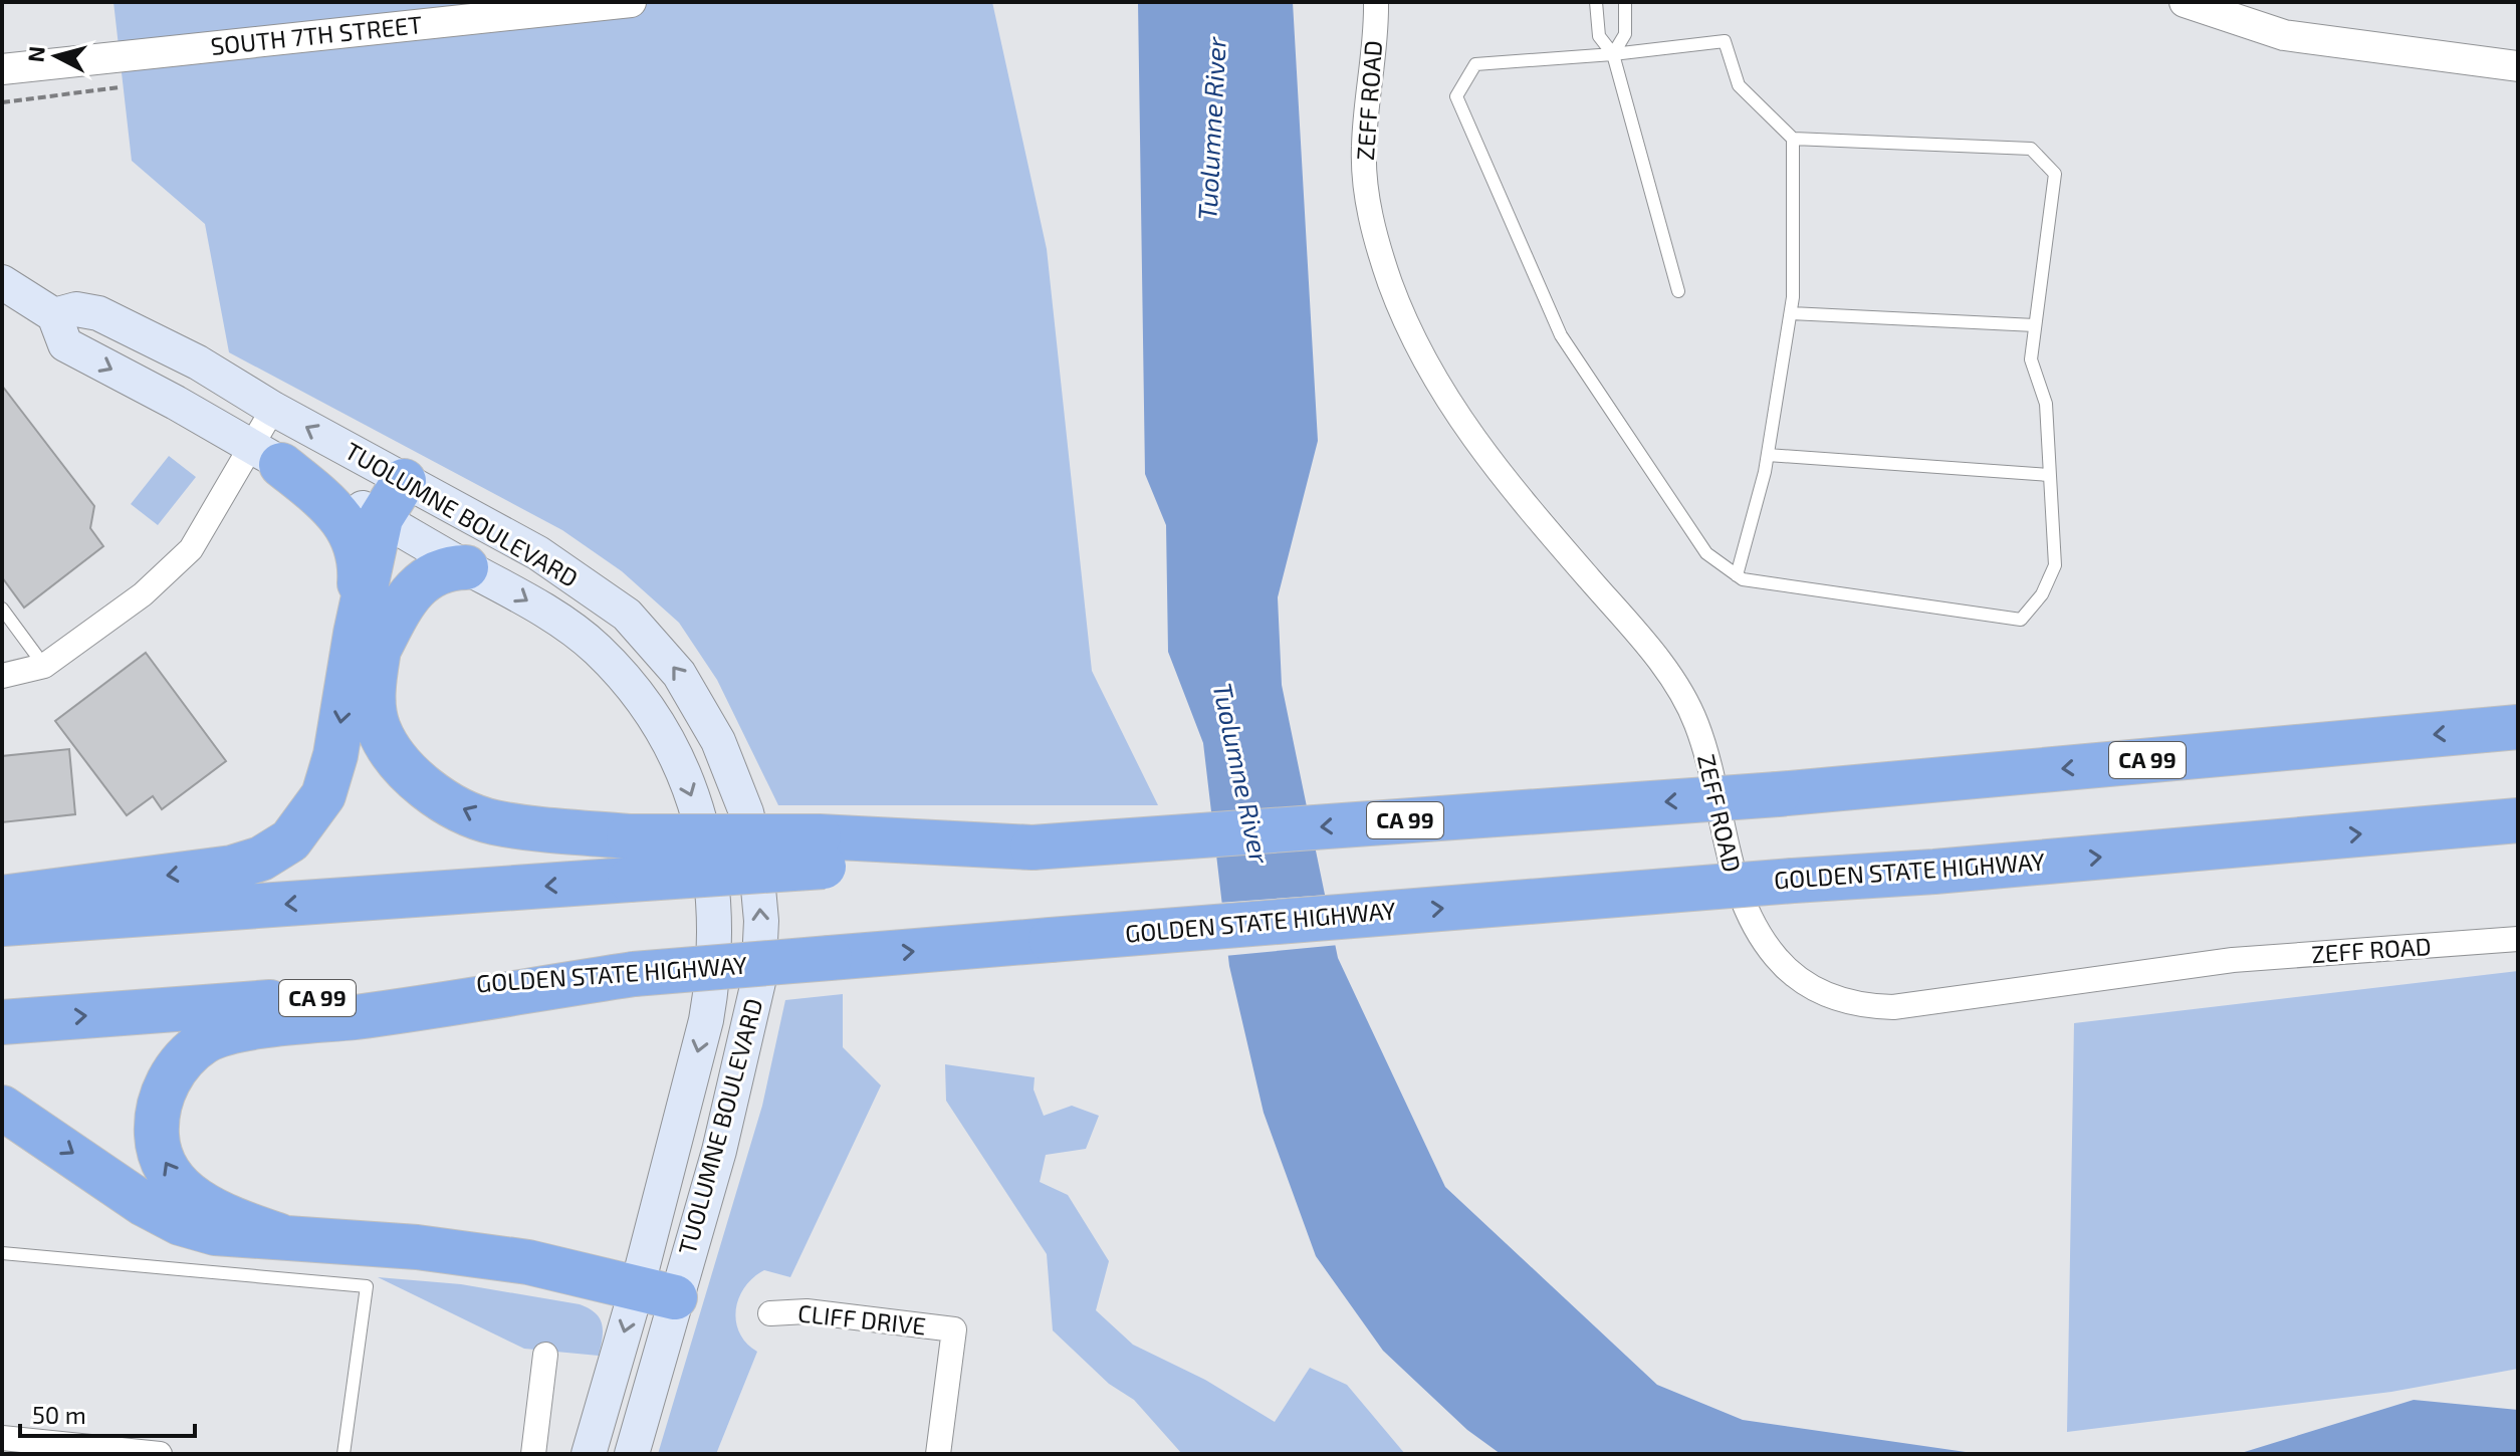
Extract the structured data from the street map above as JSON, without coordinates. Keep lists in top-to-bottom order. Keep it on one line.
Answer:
{"streets":{"highway":["CA 99","GOLDEN STATE HIGHWAY"],"main road":["TUOLUMNE BOULEVARD"],"street":["SOUTH 7TH STREET","ZEFF ROAD","CLIFF DRIVE"]},"water":["Tuolumne River"],"scale_bar":"50 m","north":"left"}
